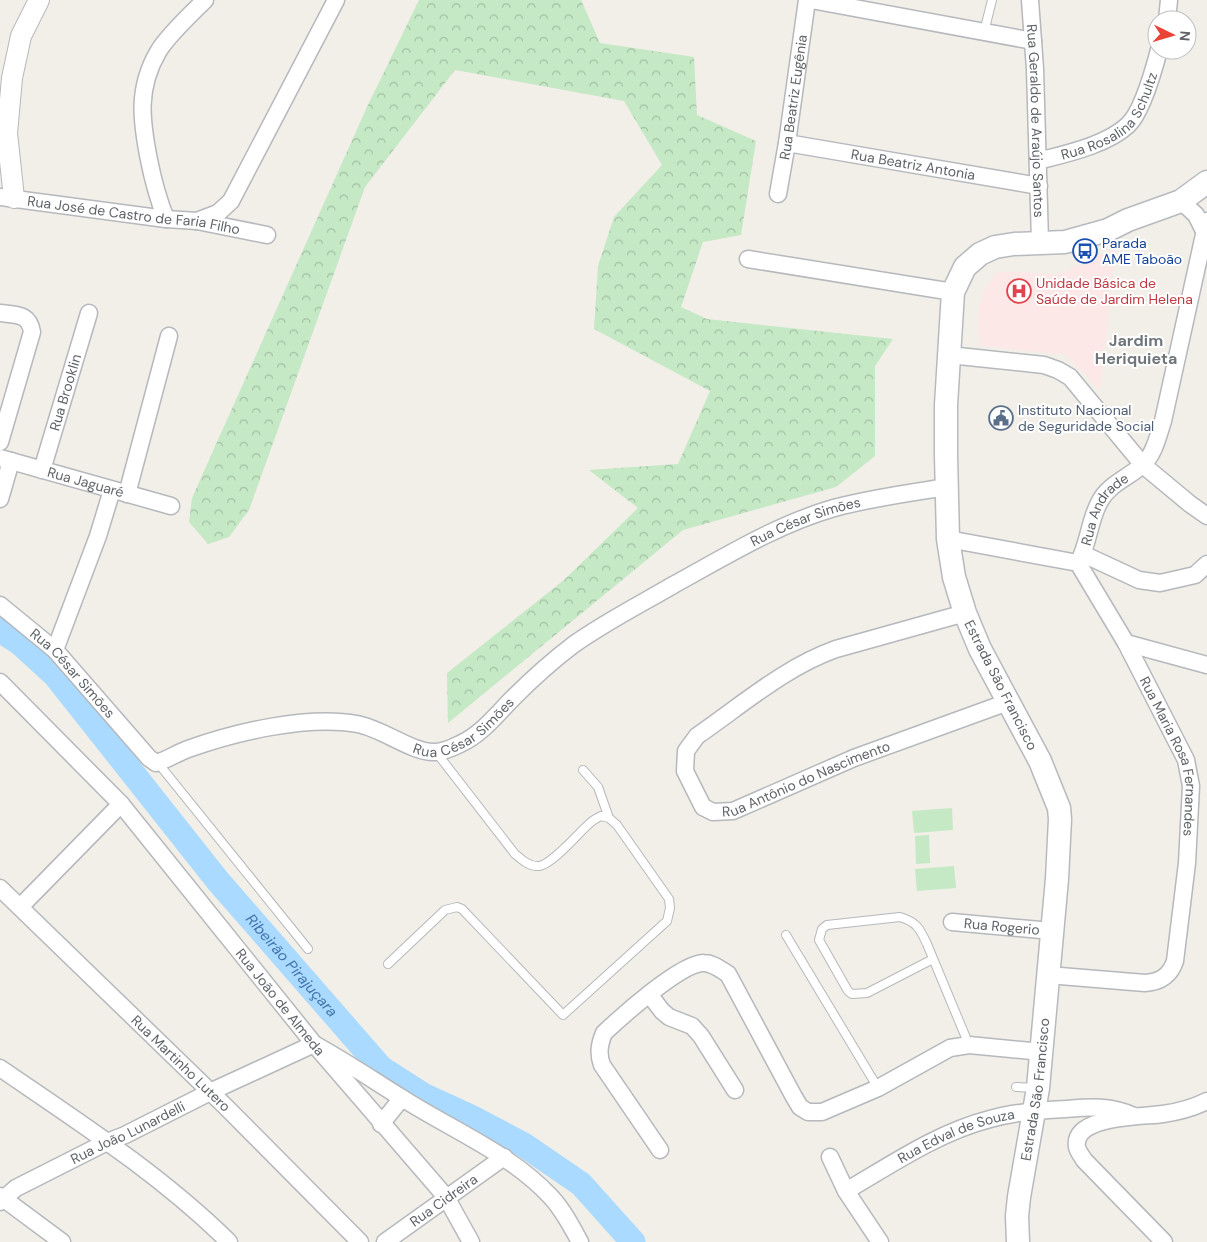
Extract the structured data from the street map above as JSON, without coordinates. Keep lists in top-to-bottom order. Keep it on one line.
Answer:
{"streets":{"main road":["Estrada São Francisco"],"street":["Rua Beatriz Eugênia","Rua Rosalina Schultz","Rua Geraldo de Araújo Santos","Rua Beatriz Antonia","Rua José de Castro de Faria Filho","Rua Brooklin","Rua Jaguaré","Rua Andrade","Rua César Simões","Rua Maria Rosa Fernandes","Rua Antônio do Nascimento","Rua Rogerio","Rua João de Almeda","Rua Martinho Lutero","Rua João Lunardelli","Rua Edval de Souza","Rua Cidreira"]},"crossings":[["Rua Beatriz Eugênia","Rua Beatriz Antonia"],["Rua Rosalina Schultz","Rua Geraldo de Araújo Santos"],["Rua Geraldo de Araújo Santos","Rua Beatriz Antonia"],["Rua Geraldo de Araújo Santos","Estrada São Francisco"],["Rua Brooklin","Rua Jaguaré"],["Rua Andrade","Rua Maria Rosa Fernandes"],["Rua César Simões","Estrada São Francisco"],["Estrada São Francisco","Rua Maria Rosa Fernandes"],["Estrada São Francisco","Rua Antônio do Nascimento"],["Estrada São Francisco","Rua Rogerio"],["Estrada São Francisco","Rua Edval de Souza"],["Rua João de Almeda","Rua João Lunardelli"],["Rua João de Almeda","Rua Cidreira"],["Rua Martinho Lutero","Rua João Lunardelli"]],"districts":["Jardim Heriquieta"],"water":["Ribeirão Pirajuçara"],"places":{"bus stop":["Parada AME Taboão"],"hospital":["Unidade Básica de Saúde de Jardim Helena"],"public building":["Instituto Nacional de Seguridade Social"]},"north":"right"}
